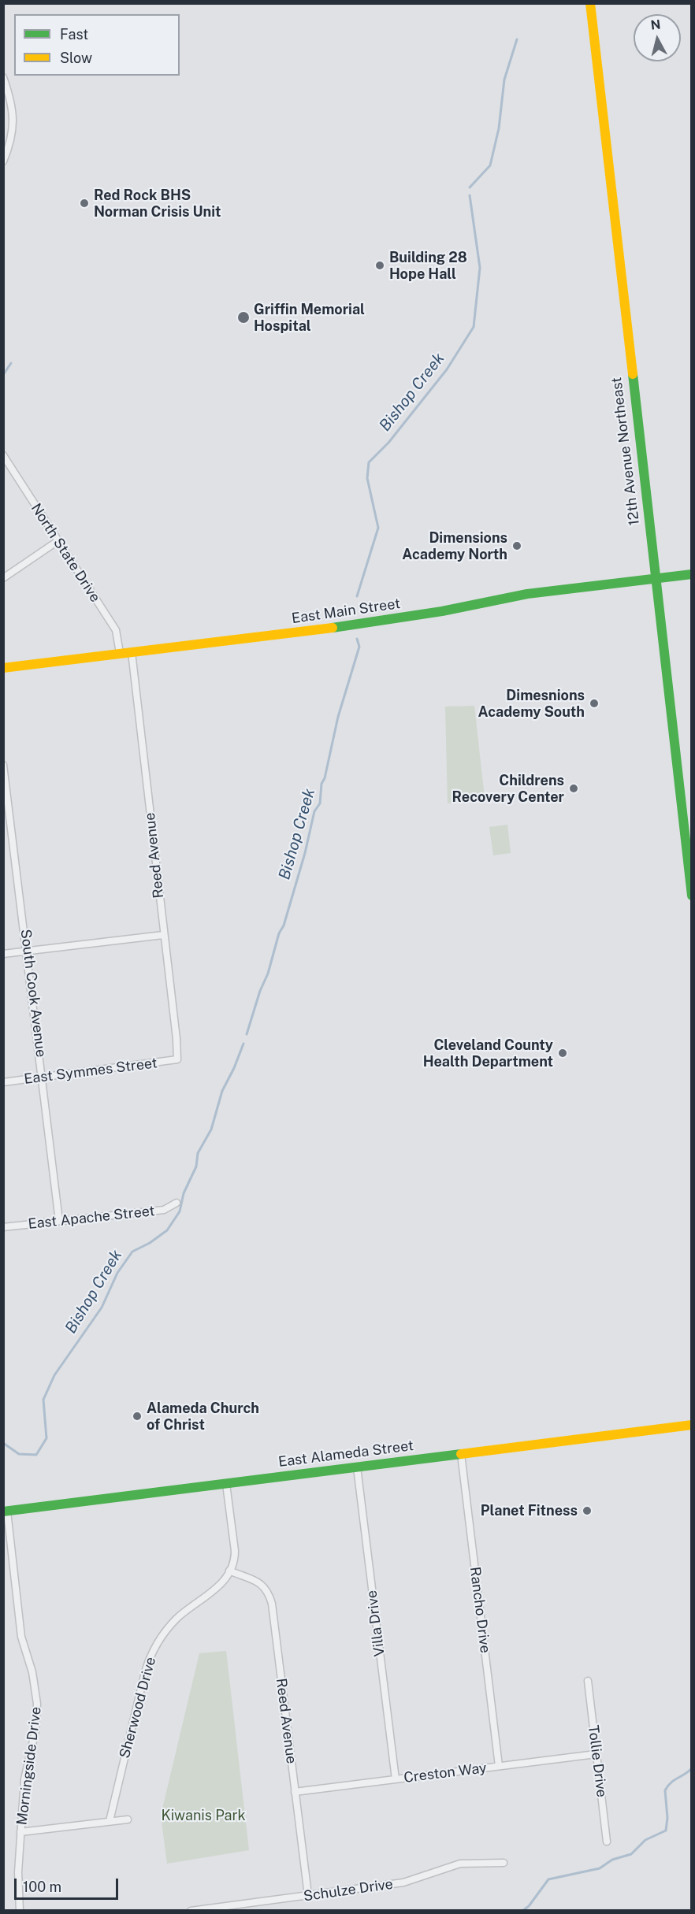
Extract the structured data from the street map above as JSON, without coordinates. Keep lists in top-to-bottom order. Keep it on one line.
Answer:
{"streets":{"main road":["12th Avenue Northeast","East Main Street","East Alameda Street"],"street":["North State Drive","Reed Avenue","South Cook Avenue","East Symmes Street","East Apache Street","Rancho Drive","Villa Drive","Sherwood Drive","Tollie Drive","Morningside Drive","Creston Way","Schulze Drive"]},"crossings":[["12th Avenue Northeast","East Main Street"],["North State Drive","East Main Street"],["East Main Street","Reed Avenue"],["Reed Avenue","East Symmes Street"],["Reed Avenue","Sherwood Drive"],["Reed Avenue","Creston Way"],["Reed Avenue","Schulze Drive"],["South Cook Avenue","East Symmes Street"],["South Cook Avenue","East Apache Street"],["East Alameda Street","Rancho Drive"],["East Alameda Street","Villa Drive"],["East Alameda Street","Sherwood Drive"],["East Alameda Street","Morningside Drive"],["Rancho Drive","Creston Way"],["Villa Drive","Creston Way"],["Tollie Drive","Creston Way"]],"water":["Bishop Creek"],"parks":["Kiwanis Park"],"places":["Red Rock BHS Norman Crisis Unit","Building 28 Hope Hall","Griffin Memorial Hospital","Dimensions Academy North","Dimesnions Academy South","Childrens Recovery Center","Cleveland County Health Department","Alameda Church of Christ","Planet Fitness"],"legend":["Fast","Slow"],"scale_bar":"100 m","north":"top"}
